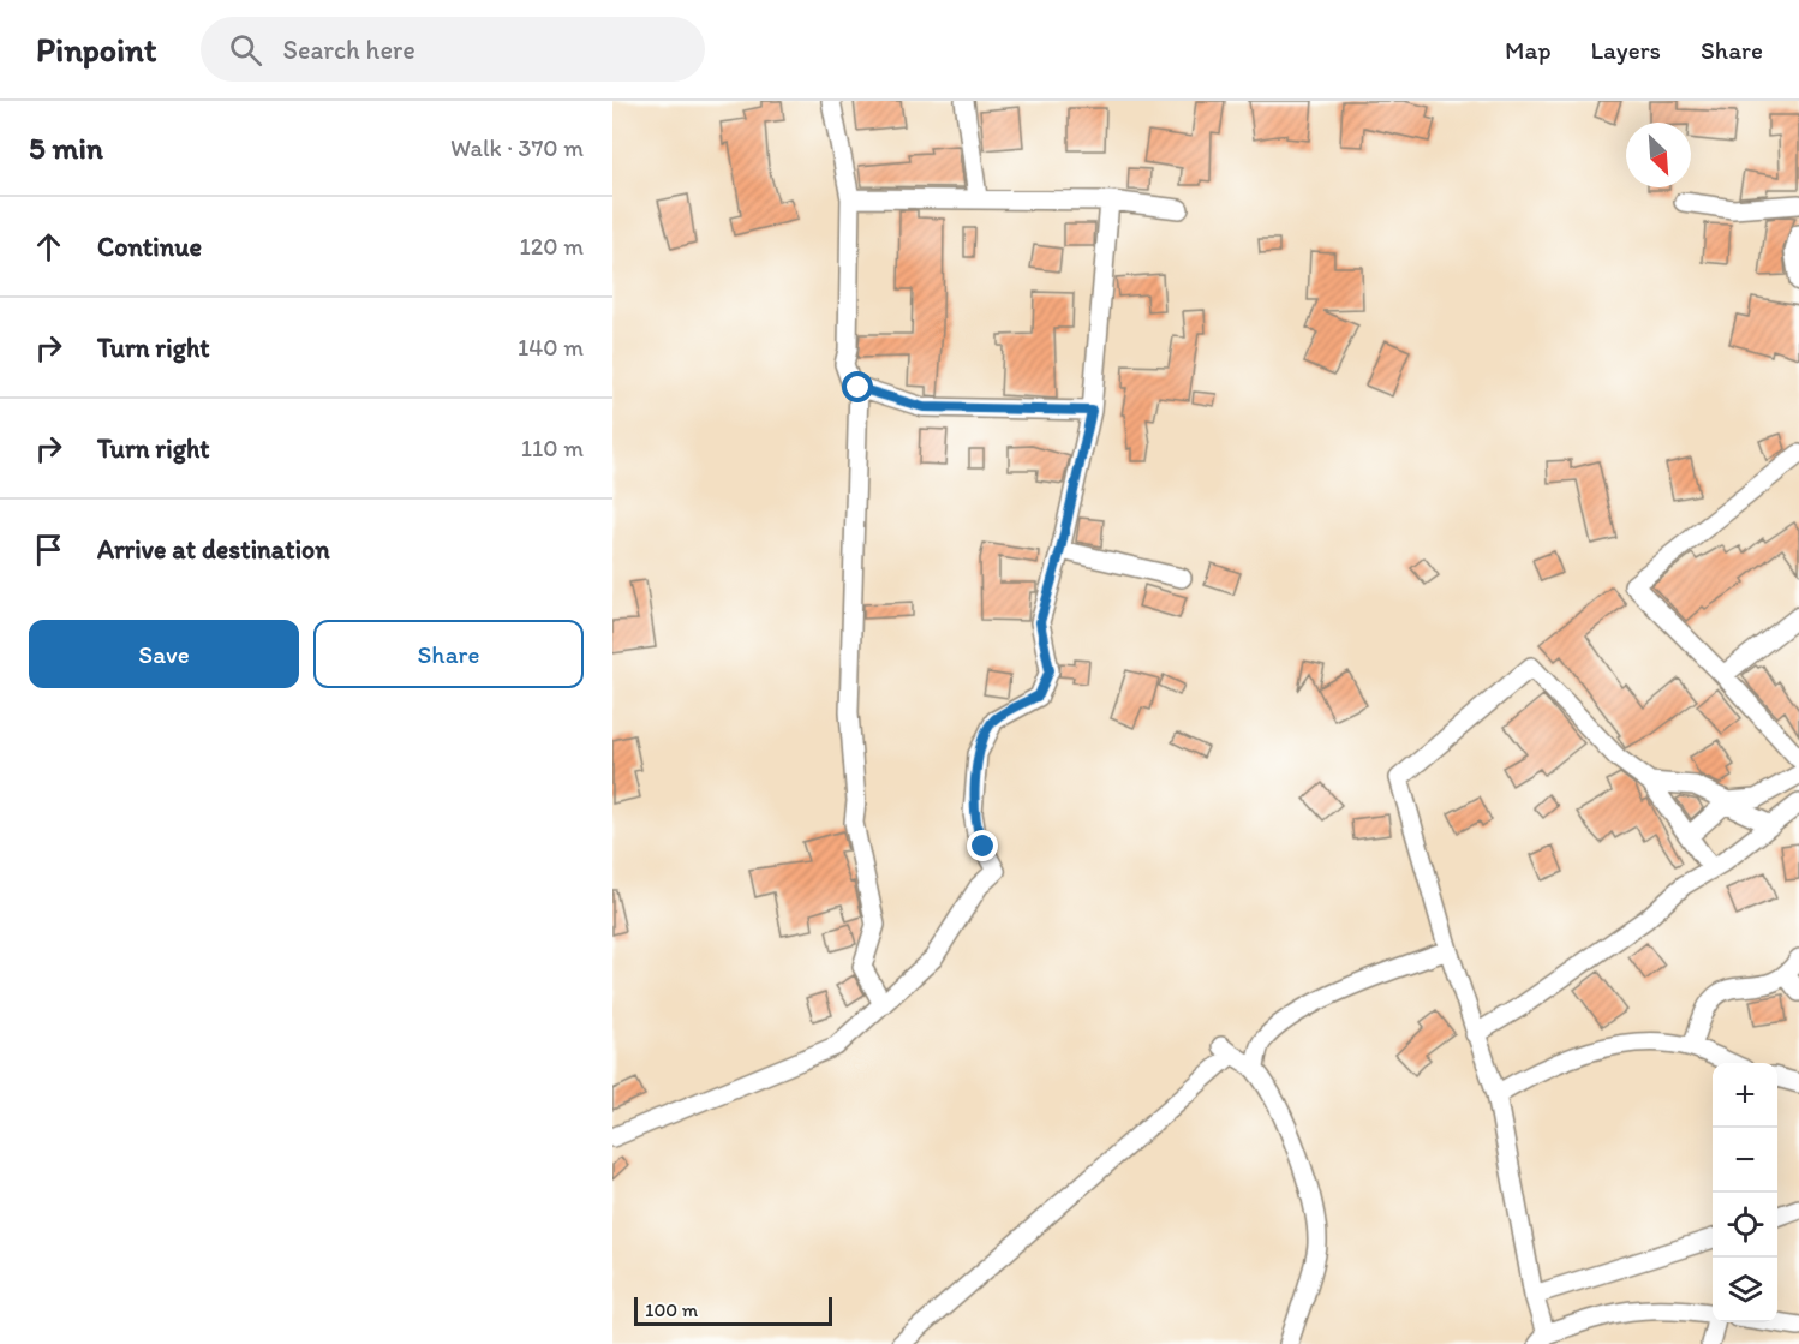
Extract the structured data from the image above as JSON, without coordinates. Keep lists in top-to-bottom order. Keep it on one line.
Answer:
{"scale_bar":"100 m","north":"bottom right","page":{"header":"Pinpoint","search":"Search here","nav":["Map","Layers","Share"],"heading":["5 min","Walk · 370 m"],"list":[["Continue","120 m"],["Turn right","140 m"],["Turn right","110 m"],"Arrive at destination"],"buttons":["Save","Share"],"map_buttons":["+","−"],"scale":"100 m"}}
